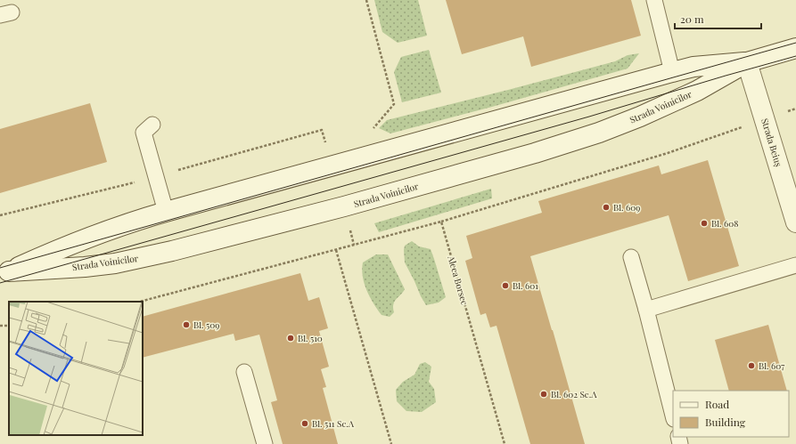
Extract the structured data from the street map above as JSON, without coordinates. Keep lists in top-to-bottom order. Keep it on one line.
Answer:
{"streets":{"main road":["Strada Voinicilor","Strada Beiuș"],"path":["Aleea Borsec"]},"crossings":[["Strada Voinicilor","Strada Beiuș"]],"places":["Bl. 609","Bl. 608","Bl. 601","Bl. 509","Bl. 510","Bl. 607","Bl. 602 Sc.A","Bl. 511 Sc.A"],"legend":["Road","Building"],"scale_bar":"20 m"}
